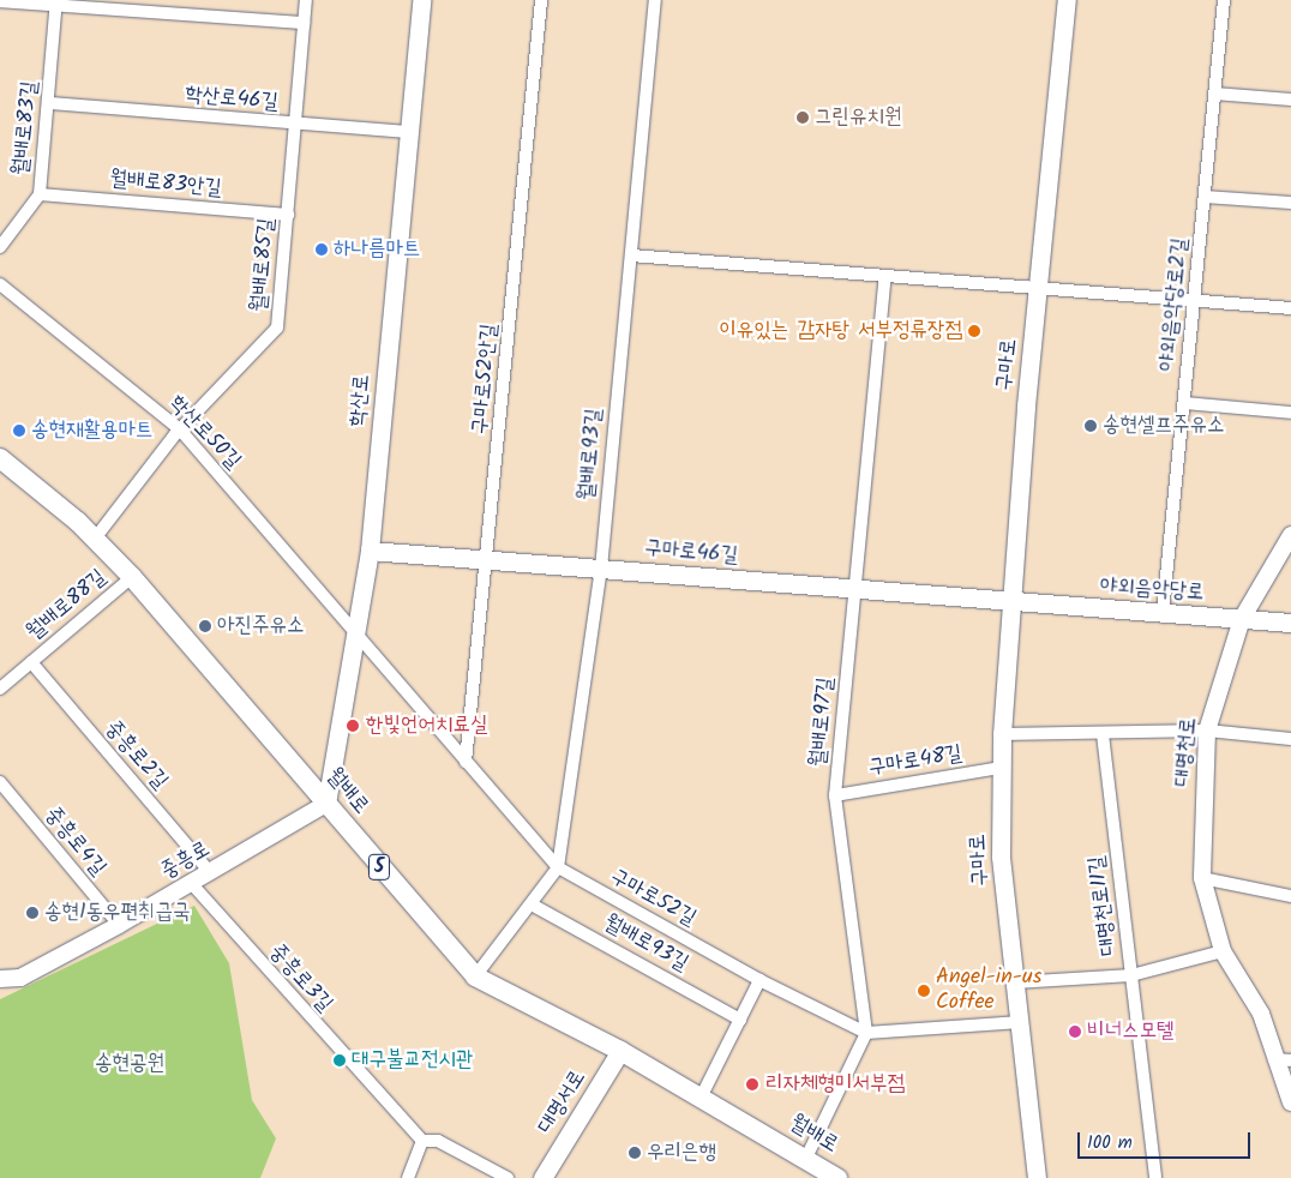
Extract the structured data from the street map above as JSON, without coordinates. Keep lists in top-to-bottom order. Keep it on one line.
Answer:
{"streets":{"main road":["구마로","학산로","구마로46길","야외음악당로","월배로","5","대명서로"],"street":["학산로46길","월배로83길","월배로83안길","월배로85길","야외음악당로2길","구마로52안길","학산로50길","월배로93길","월배로88길","월배로97길","대명천로","중흥로2길","구마로48길","중흥로4길","중흥로","구마로52길","대명천로11길","중흥로3길"]},"crossings":[["학산로46길","월배로83길"],["학산로46길","월배로85길"],["학산로46길","학산로"],["월배로83길","월배로83안길"],["월배로83안길","월배로85길"],["월배로85길","학산로50길"],["월배로85길","월배로"],["야외음악당로2길","야외음악당로"],["구마로","구마로46길"],["구마로","야외음악당로"],["구마로","구마로48길"],["구마로52안길","구마로46길"],["구마로52안길","구마로52길"],["학산로","학산로50길"],["학산로","구마로46길"],["학산로","월배로"],["학산로","중흥로"],["학산로","구마로52길"],["학산로50길","구마로52길"],["월배로93길","구마로46길"],["월배로93길","월배로"],["월배로93길","구마로52길"],["구마로46길","야외음악당로"],["구마로46길","월배로97길"],["야외음악당로","대명천로"],["월배로88길","중흥로2길"],["월배로88길","월배로"],["월배로97길","구마로48길"],["월배로97길","구마로52길"],["중흥로2길","중흥로"],["월배로","중흥로"],["월배로","대명서로"],["중흥로4길","중흥로"],["중흥로","중흥로3길"]],"parks":["송현공원"],"places":["그린유치원","하나름마트","이유있는 감자탕 서부정류장점","송현셀프주유소","송현재활용마트","아진주유소","한빛언어치료실","송현1동우편취급국","Angel-in-us Coffee","비너스모텔","대구불교전시관","리자체형미서부점","우리은행"],"scale_bar":"100 m"}
